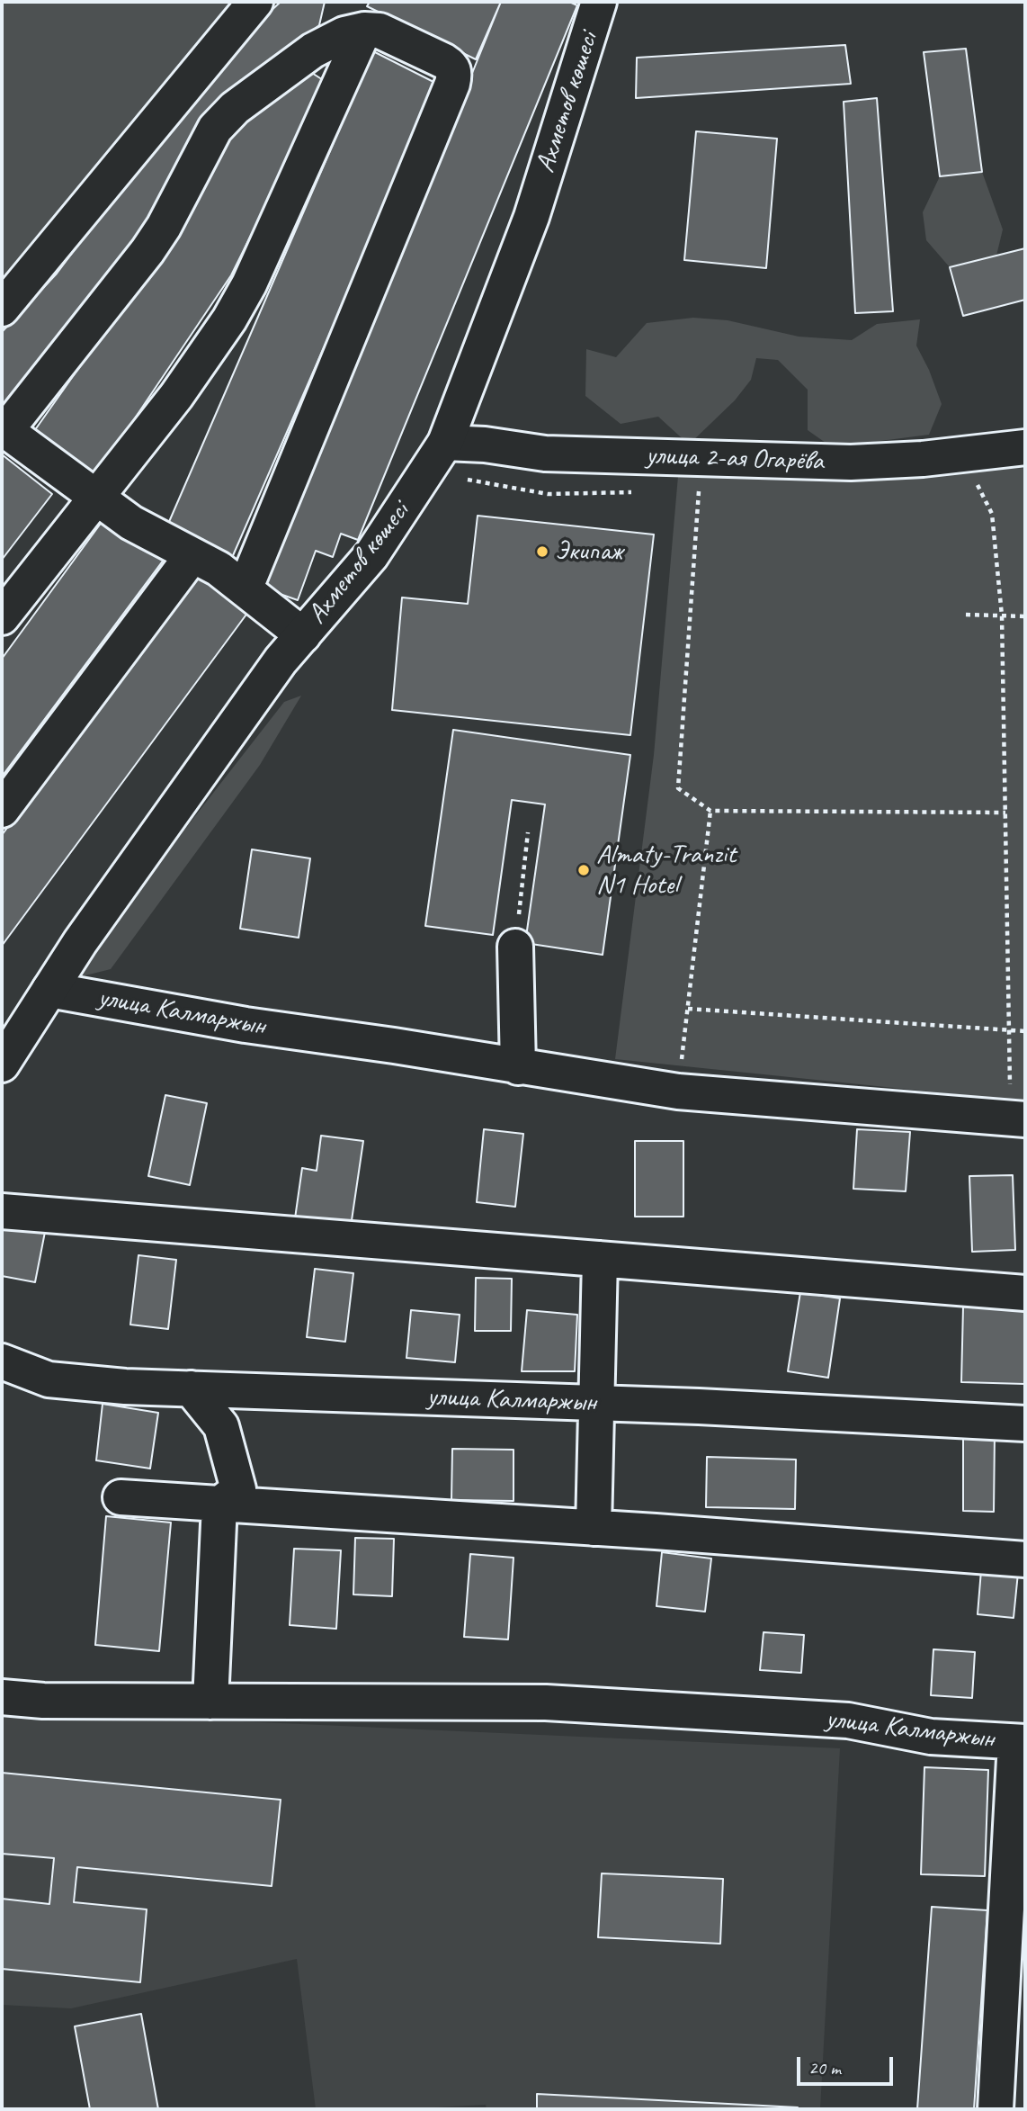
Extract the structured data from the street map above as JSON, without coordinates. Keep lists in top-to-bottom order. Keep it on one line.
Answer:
{"streets":{"street":["Ахметов көшесі","улица 2-ая Огарёва","улица Калмаржын"]},"crossings":[["Ахметов көшесі","улица 2-ая Огарёва"],["Ахметов көшесі","улица Калмаржын"]],"places":["Экипаж","Almaty-Tranzit N1 Hotel"],"scale_bar":"20 m"}
